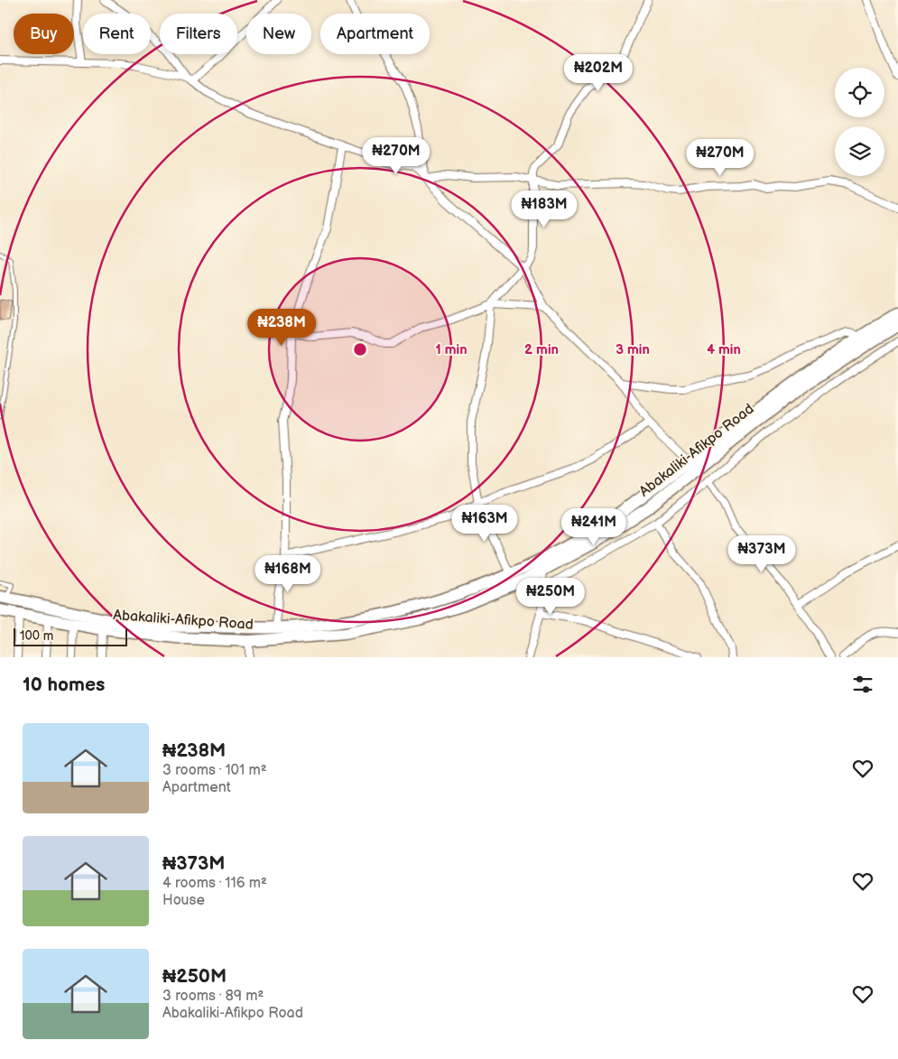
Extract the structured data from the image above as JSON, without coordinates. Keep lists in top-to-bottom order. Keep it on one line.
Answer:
{"streets":{"main road":["Abakaliki-Afikpo Road"]},"scale_bar":"100 m","page":{"chip":["Buy","Rent","Filters","New","Apartment"],"price":["₦202M","₦270M","₦270M","₦183M","₦238M","₦163M","₦241M","₦373M","₦168M","₦250M"],"scale":"100 m","heading":"10 homes","list":[{"name":"₦238M","note":"3 rooms · 101 m² · Apartment"},{"name":"₦373M","note":"4 rooms · 116 m² · House"},{"name":"₦250M","note":"3 rooms · 89 m² · Abakaliki-Afikpo Road"}]},"rings":["1 min","2 min","3 min","4 min"]}
